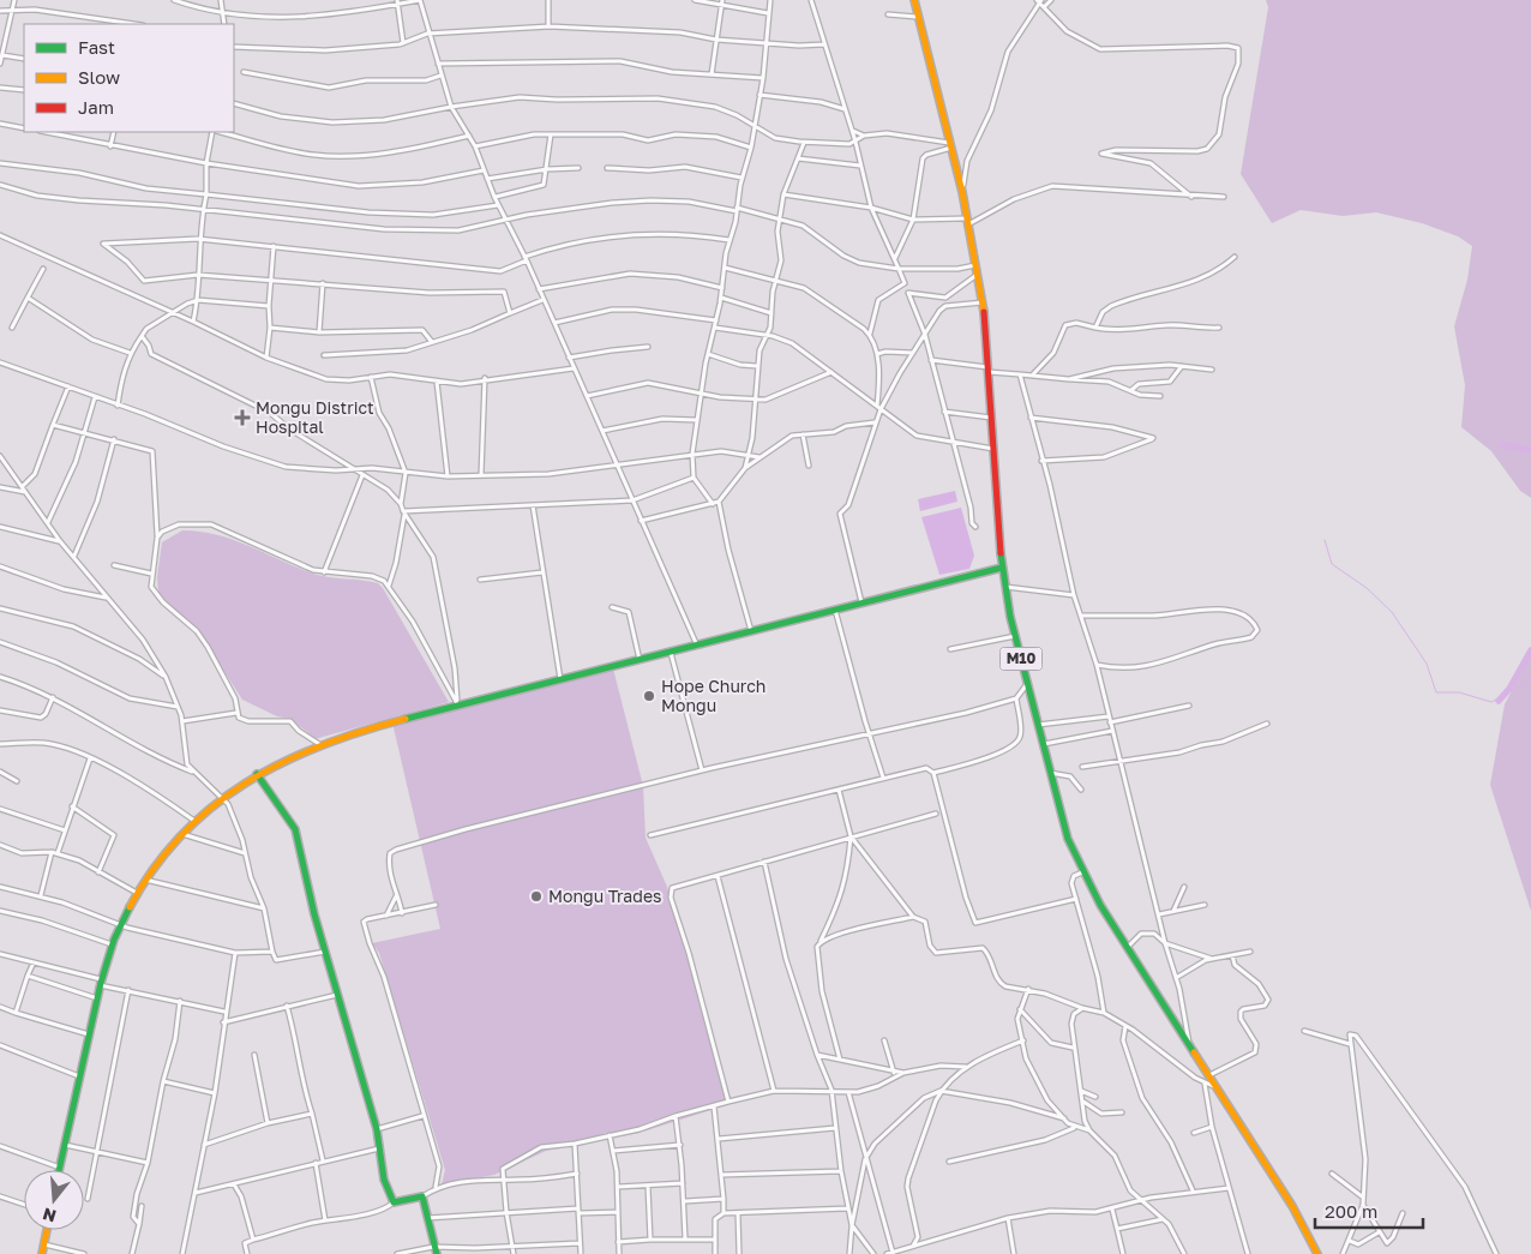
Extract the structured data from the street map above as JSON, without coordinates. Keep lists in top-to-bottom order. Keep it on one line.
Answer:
{"streets":{"main road":["M10"]},"places":{"health":["Mongu District Hospital"],"other":["Hope Church Mongu","Mongu Trades"]},"legend":["Fast","Slow","Jam"],"scale_bar":"200 m","north":"bottom"}
